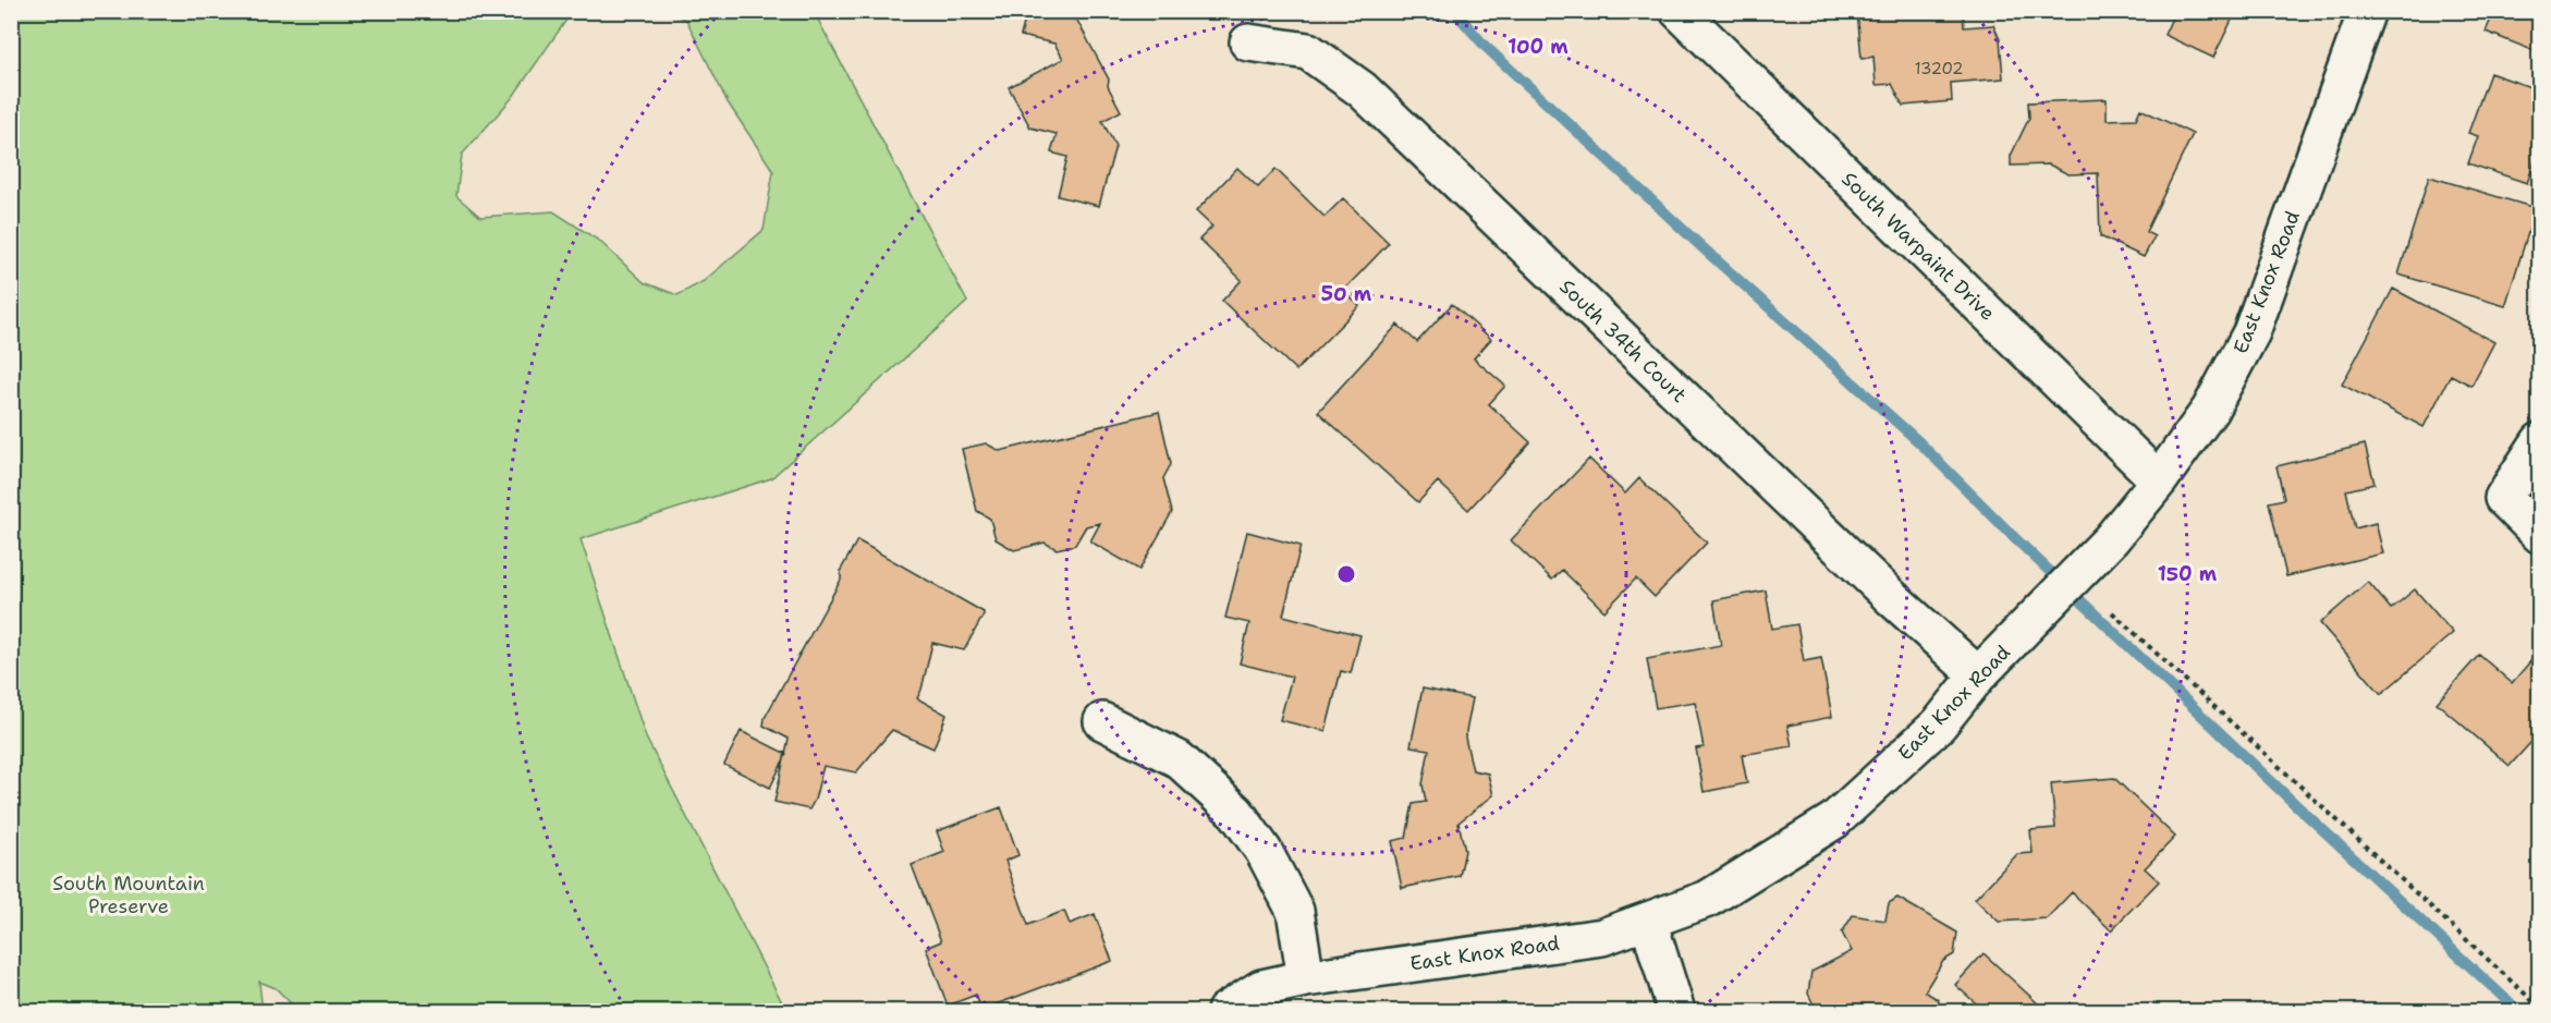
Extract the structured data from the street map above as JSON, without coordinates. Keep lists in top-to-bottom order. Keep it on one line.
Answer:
{"streets":{"street":["South Warpaint Drive","East Knox Road","South 34th Court"]},"crossings":[["South Warpaint Drive","East Knox Road"],["East Knox Road","South 34th Court"]],"parks":["South Mountain Preserve"],"house_numbers":["13202"],"rings":["100 m","50 m","150 m"]}
